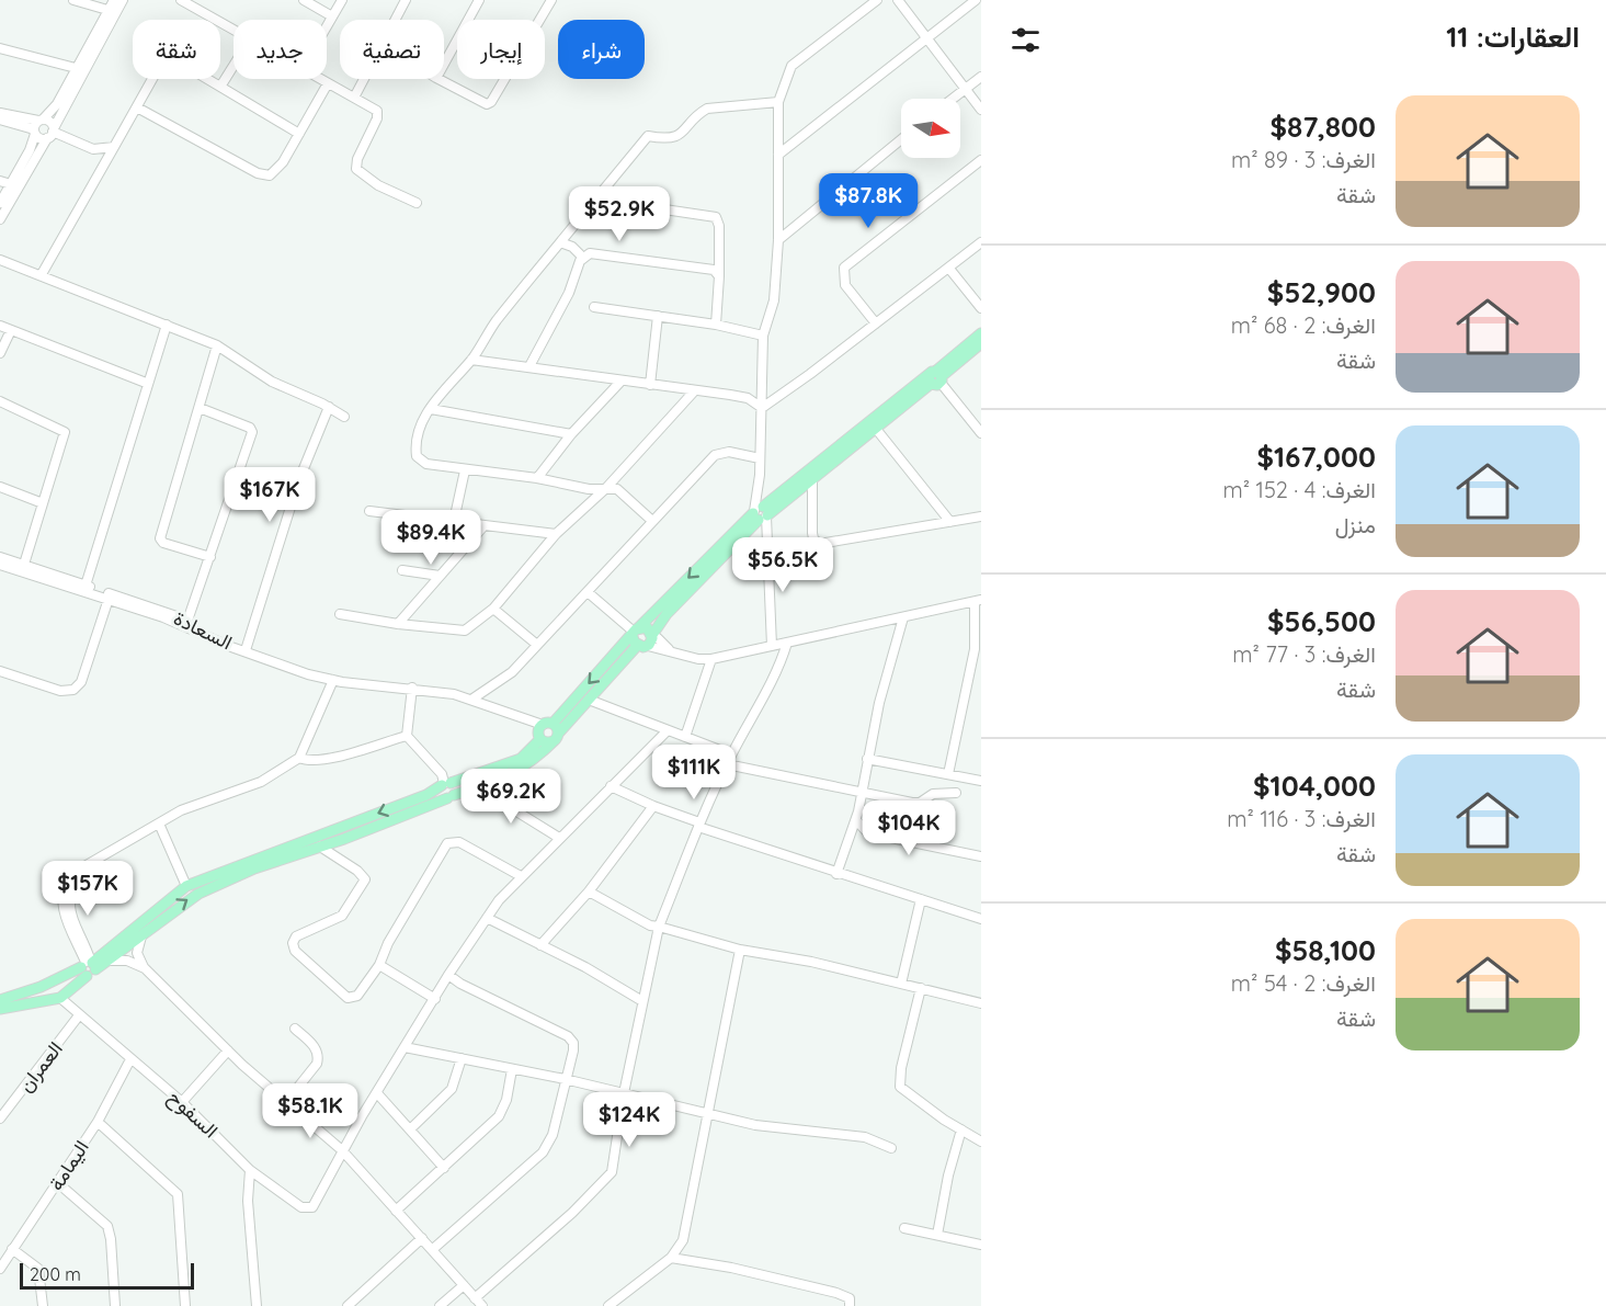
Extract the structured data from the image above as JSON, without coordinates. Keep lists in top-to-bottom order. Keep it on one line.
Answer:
{"streets":{"street":["السعادة","العمران","السفوح","اليمامة"]},"crossings":[["العمران","السفوح"],["السفوح","اليمامة"]],"scale_bar":"200 m","north":"right","page":{"heading":"العقارات: 11","chip":["شراء","إيجار","تصفية","جديد","شقة"],"list":[{"name":"$87,800","note":"الغرف: 3 · 89 m² · شقة"},{"name":"$52,900","note":"الغرف: 2 · 68 m² · شقة"},{"name":"$167,000","note":"الغرف: 4 · 152 m² · منزل"},{"name":"$56,500","note":"الغرف: 3 · 77 m² · شقة"},{"name":"$104,000","note":"الغرف: 3 · 116 m² · شقة"},{"name":"$58,100","note":"الغرف: 2 · 54 m² · شقة"}],"price":["$87.8K","$52.9K","$167K","$89.4K","$56.5K","$111K","$69.2K","$104K","$157K","$58.1K","$124K"],"scale":"200 m"}}
